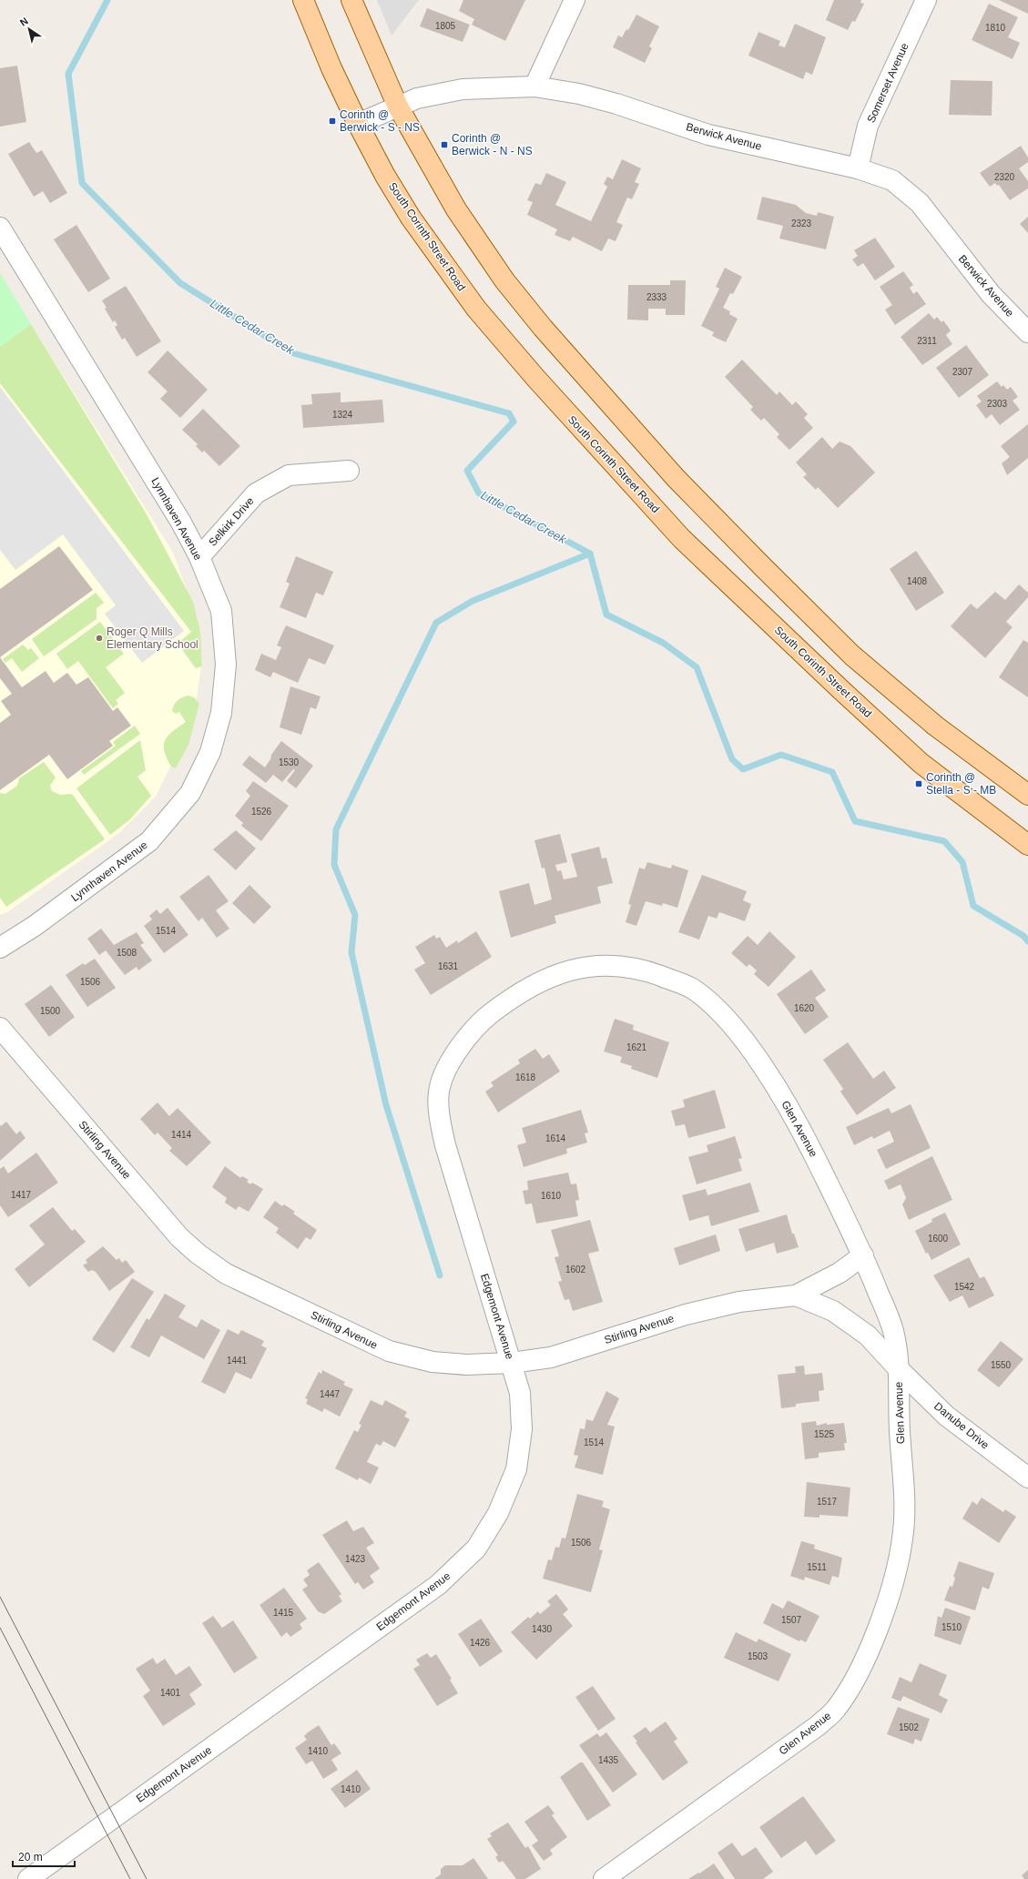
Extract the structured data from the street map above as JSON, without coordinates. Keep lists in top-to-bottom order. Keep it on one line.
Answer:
{"streets":{"main road":["South Corinth Street Road"],"street":["Somerset Avenue","Berwick Avenue","Lynnhaven Avenue","Selkirk Drive","Glen Avenue","Stirling Avenue","Edgemont Avenue","Danube Drive"]},"crossings":[["Somerset Avenue","Berwick Avenue"],["Berwick Avenue","South Corinth Street Road"],["Lynnhaven Avenue","Selkirk Drive"],["Glen Avenue","Stirling Avenue"],["Glen Avenue","Edgemont Avenue"],["Glen Avenue","Danube Drive"],["Stirling Avenue","Edgemont Avenue"],["Stirling Avenue","Danube Drive"]],"water":["Little Cedar Creek"],"places":{"transit":["Corinth @ Berwick - S - NS","Corinth @ Berwick - N - NS","Corinth @ Stella - S - MB"],"other":["Roger Q Mills Elementary School"]},"house_numbers":["1805","1810","2320","2323","2333","2311","2307","2303","1324","1408","1530","1526","1514","1508","1631","1506","1620","1500","1621","1618","1414","1614","1417","1610","1600","1602","1542","1441","1550","1447","1525","1514","1517","1506","1423","1511","1415","1507","1510","1430","1426","1503","1401","1502","1410","1435","1410"],"scale_bar":"20 m","north":"top left"}
